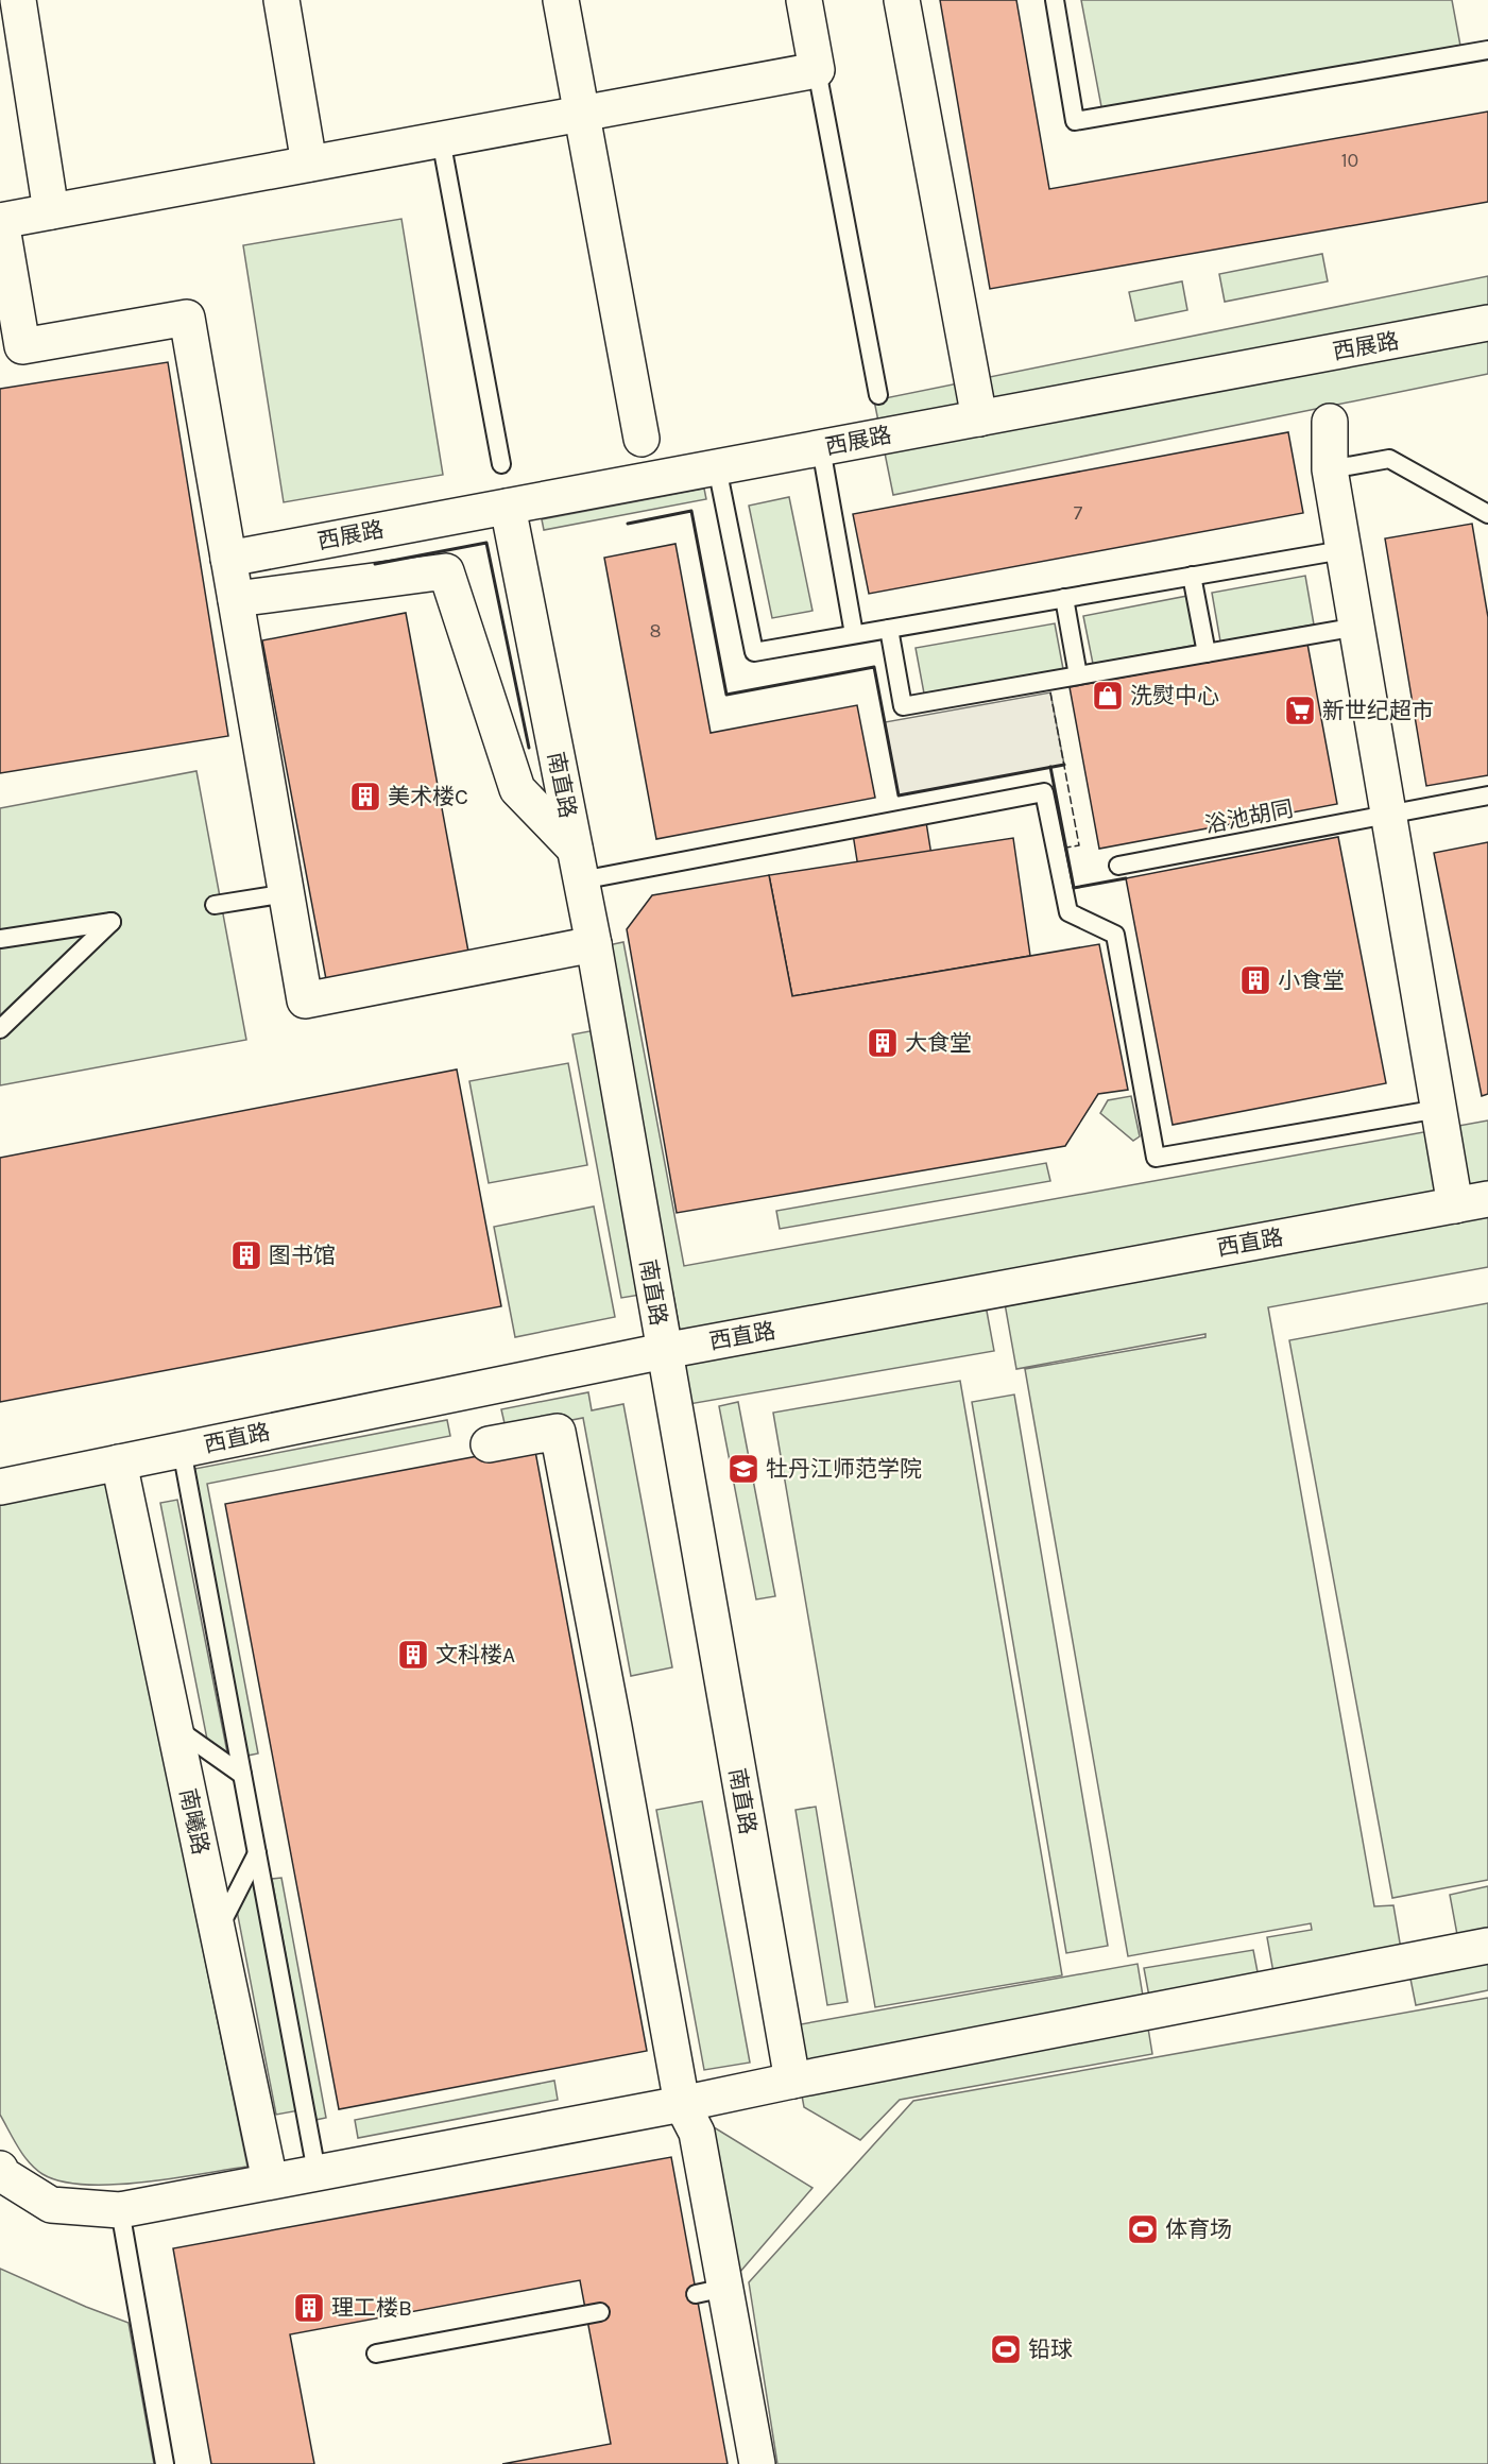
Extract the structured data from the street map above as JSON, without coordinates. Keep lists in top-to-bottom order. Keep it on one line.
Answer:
{"streets":{"street":["西展路","南直路","西直路","南曦路"],"lane":["浴池胡同"]},"crossings":[["西展路","南直路"],["南直路","西直路"],["西直路","南曦路"]],"places":{"shop":["洗熨中心"],"supermarket":["新世纪超市"],"building":["美术楼C","小食堂","大食堂","图书馆","文科楼A","理工楼B"],"school or university":["牡丹江师范学院"],"sports":["体育场","铅球"]},"house_numbers":["10","7","8"]}
